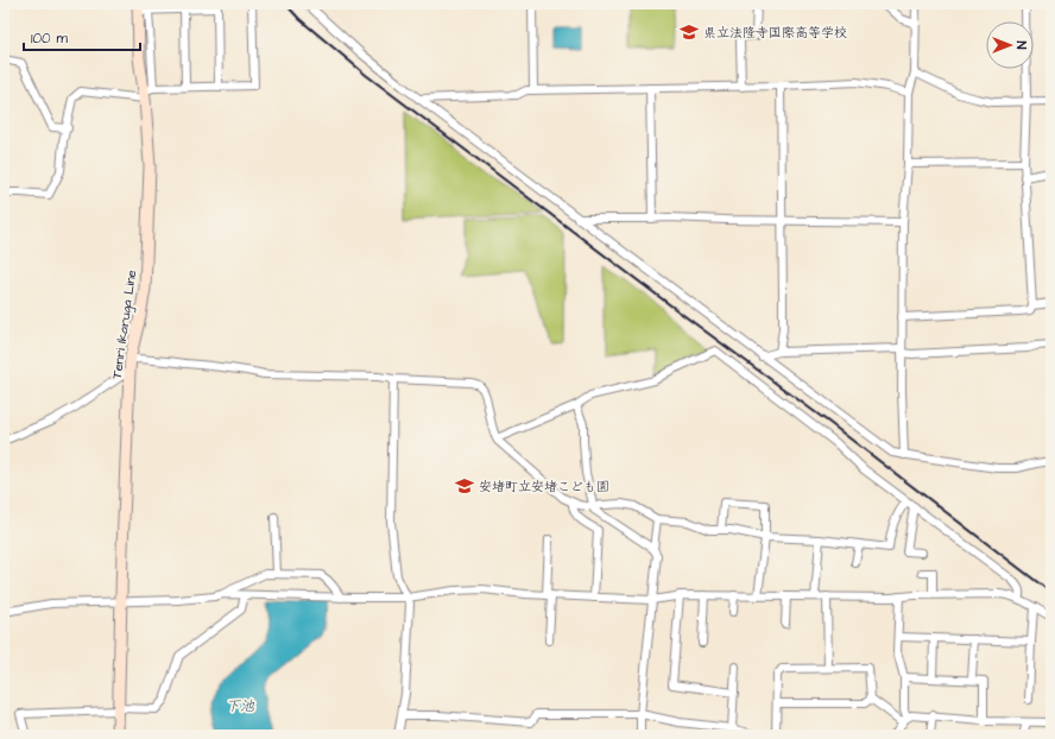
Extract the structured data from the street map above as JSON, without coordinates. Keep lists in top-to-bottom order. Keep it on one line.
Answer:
{"streets":{"main road":["Tenri Ikaruga Line"]},"water":["下池"],"places":{"school or university":["県立法隆寺国際高等学校","安堵町立安堵こども園"]},"scale_bar":"100 m","north":"right"}
